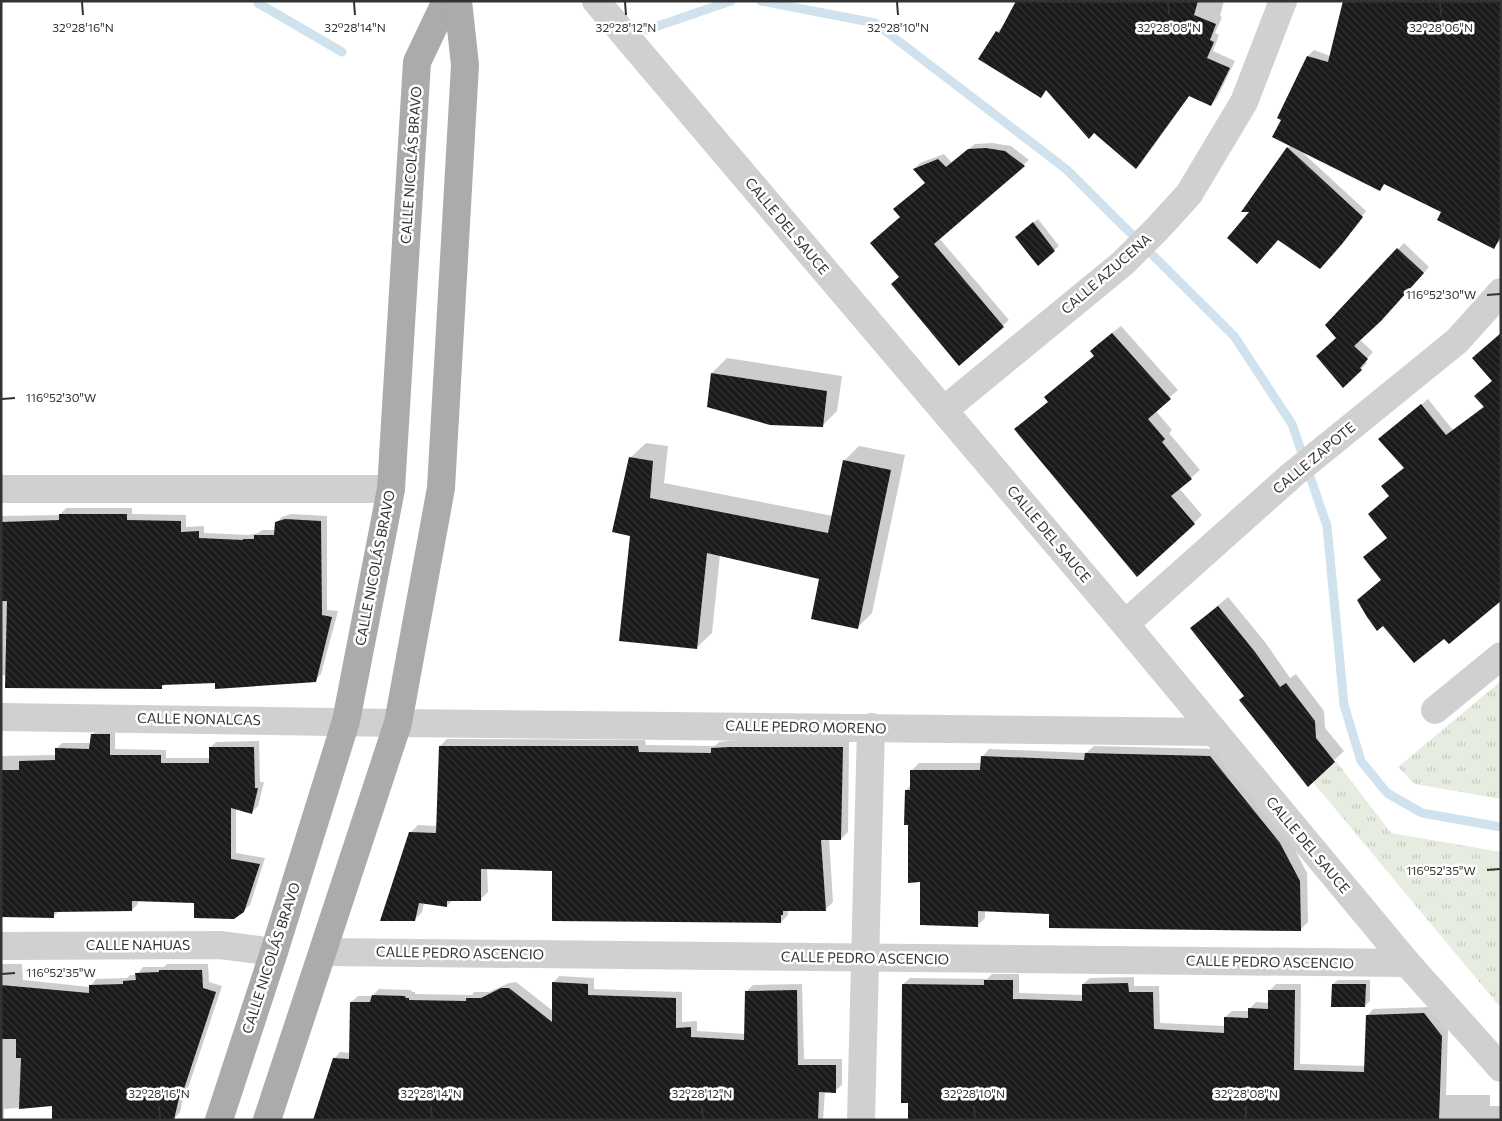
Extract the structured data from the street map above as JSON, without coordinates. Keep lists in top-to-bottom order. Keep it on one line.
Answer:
{"streets":{"main road":["CALLE NICOLÁS BRAVO"],"street":["CALLE DEL SAUCE","CALLE AZUCENA","CALLE ZAPOTE","CALLE NONALCAS","CALLE PEDRO MORENO","CALLE NAHUAS","CALLE PEDRO ASCENCIO"]},"crossings":[["CALLE NICOLÁS BRAVO","CALLE NONALCAS"],["CALLE NICOLÁS BRAVO","CALLE NAHUAS"],["CALLE DEL SAUCE","CALLE AZUCENA"],["CALLE DEL SAUCE","CALLE ZAPOTE"],["CALLE DEL SAUCE","CALLE PEDRO MORENO"],["CALLE DEL SAUCE","CALLE PEDRO ASCENCIO"],["CALLE NONALCAS","CALLE PEDRO MORENO"]],"coordinates":["32°28'16\"N","32°28'14\"N","32°28'12\"N","32°28'10\"N","32°28'08\"N","32°28'06\"N","116°52'30\"W","116°52'35\"W"]}
